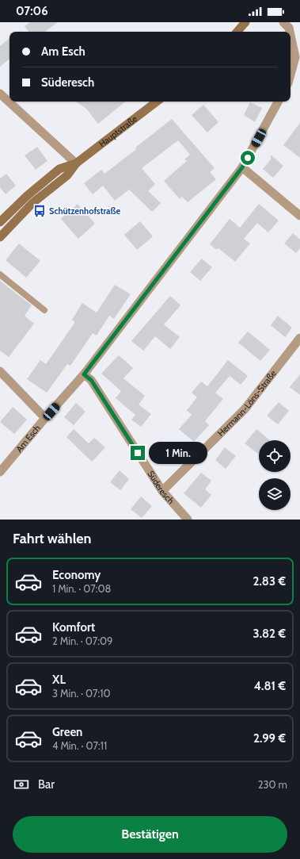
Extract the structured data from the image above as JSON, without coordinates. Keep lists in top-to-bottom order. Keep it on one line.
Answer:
{"streets":{"main road":["Hauptstraße"],"street":["Hermann-Löns-Straße","Am Esch","Süderesch"]},"crossings":[["Hermann-Löns-Straße","Süderesch"],["Am Esch","Süderesch"]],"places":{"bus stop":["Schützenhofstraße"]},"page":{"status":"07:06","banner":["Am Esch","Süderesch"],"bubble":"1 Min.","heading":"Fahrt wählen","list":[{"name":"Economy","note":"1 Min. · 07:08","value":"2.83 €"},{"name":"Komfort","note":"2 Min. · 07:09","value":"3.82 €"},{"name":"XL","note":"3 Min. · 07:10","value":"4.81 €"},{"name":"Green","note":"4 Min. · 07:11","value":"2.99 €"}],"pay":["Bar","230 m"],"buttons":"Bestätigen"}}
